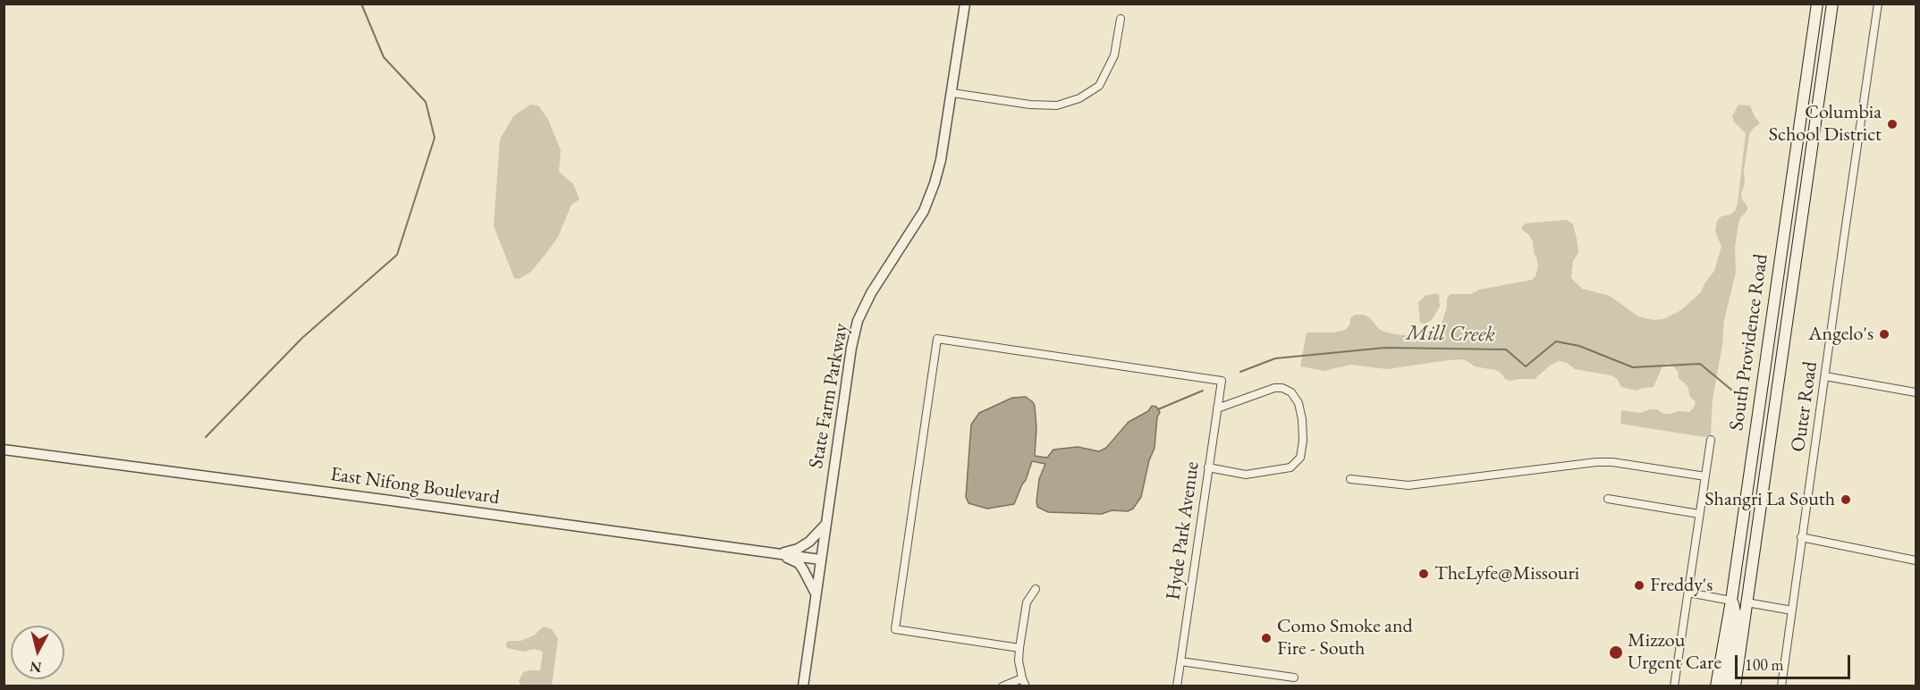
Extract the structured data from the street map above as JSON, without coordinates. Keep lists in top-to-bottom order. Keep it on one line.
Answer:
{"streets":{"main road":["South Providence Road"],"street":["State Farm Parkway","Outer Road","East Nifong Boulevard","Hyde Park Avenue"]},"crossings":[["State Farm Parkway","East Nifong Boulevard"]],"water":["Mill Creek"],"places":["Columbia School District","Angelo's","Shangri La South","TheLyfe@Missouri","Freddy's","Como Smoke and Fire - South","Mizzou Urgent Care"],"scale_bar":"100 m","north":"bottom"}
